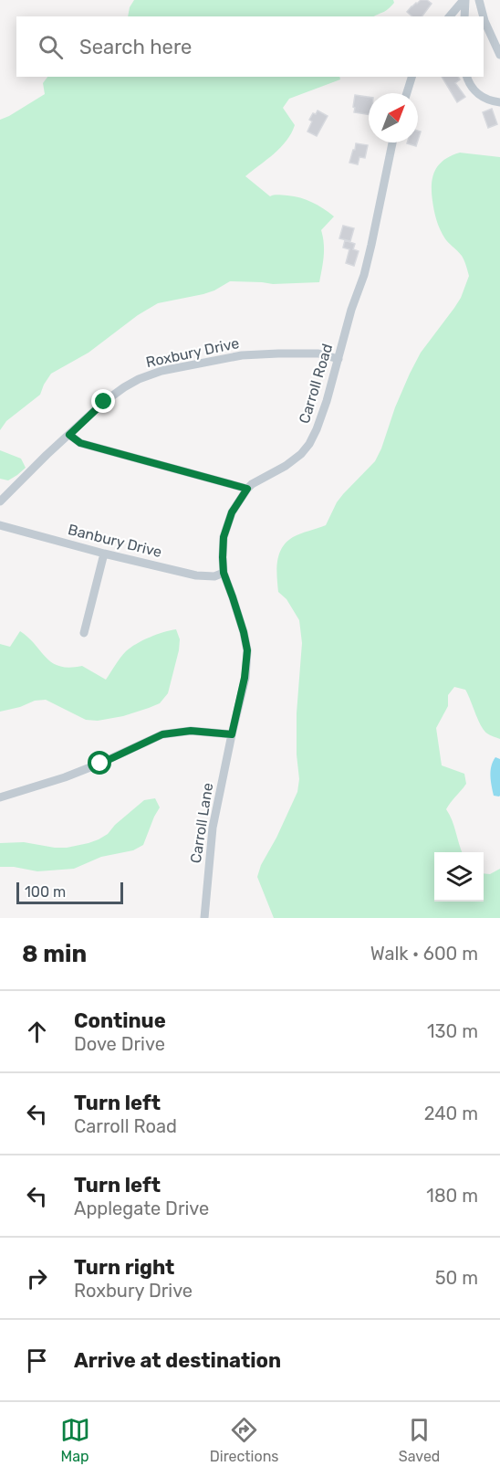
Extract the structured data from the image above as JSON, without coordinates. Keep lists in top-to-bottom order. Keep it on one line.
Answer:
{"streets":{"street":["Roxbury Drive","Carroll Road","Banbury Drive","Carroll Lane"]},"crossings":[["Roxbury Drive","Carroll Road"],["Carroll Road","Banbury Drive"],["Carroll Road","Carroll Lane"]],"scale_bar":"100 m","north":"top right","page":{"search":"Search here","scale":"100 m","heading":["8 min","Walk · 600 m"],"list":[["Continue","Dove Drive","130 m"],["Turn left","Carroll Road","240 m"],["Turn left","Applegate Drive","180 m"],["Turn right","Roxbury Drive","50 m"],"Arrive at destination"],"nav":["Map","Directions","Saved"]}}
